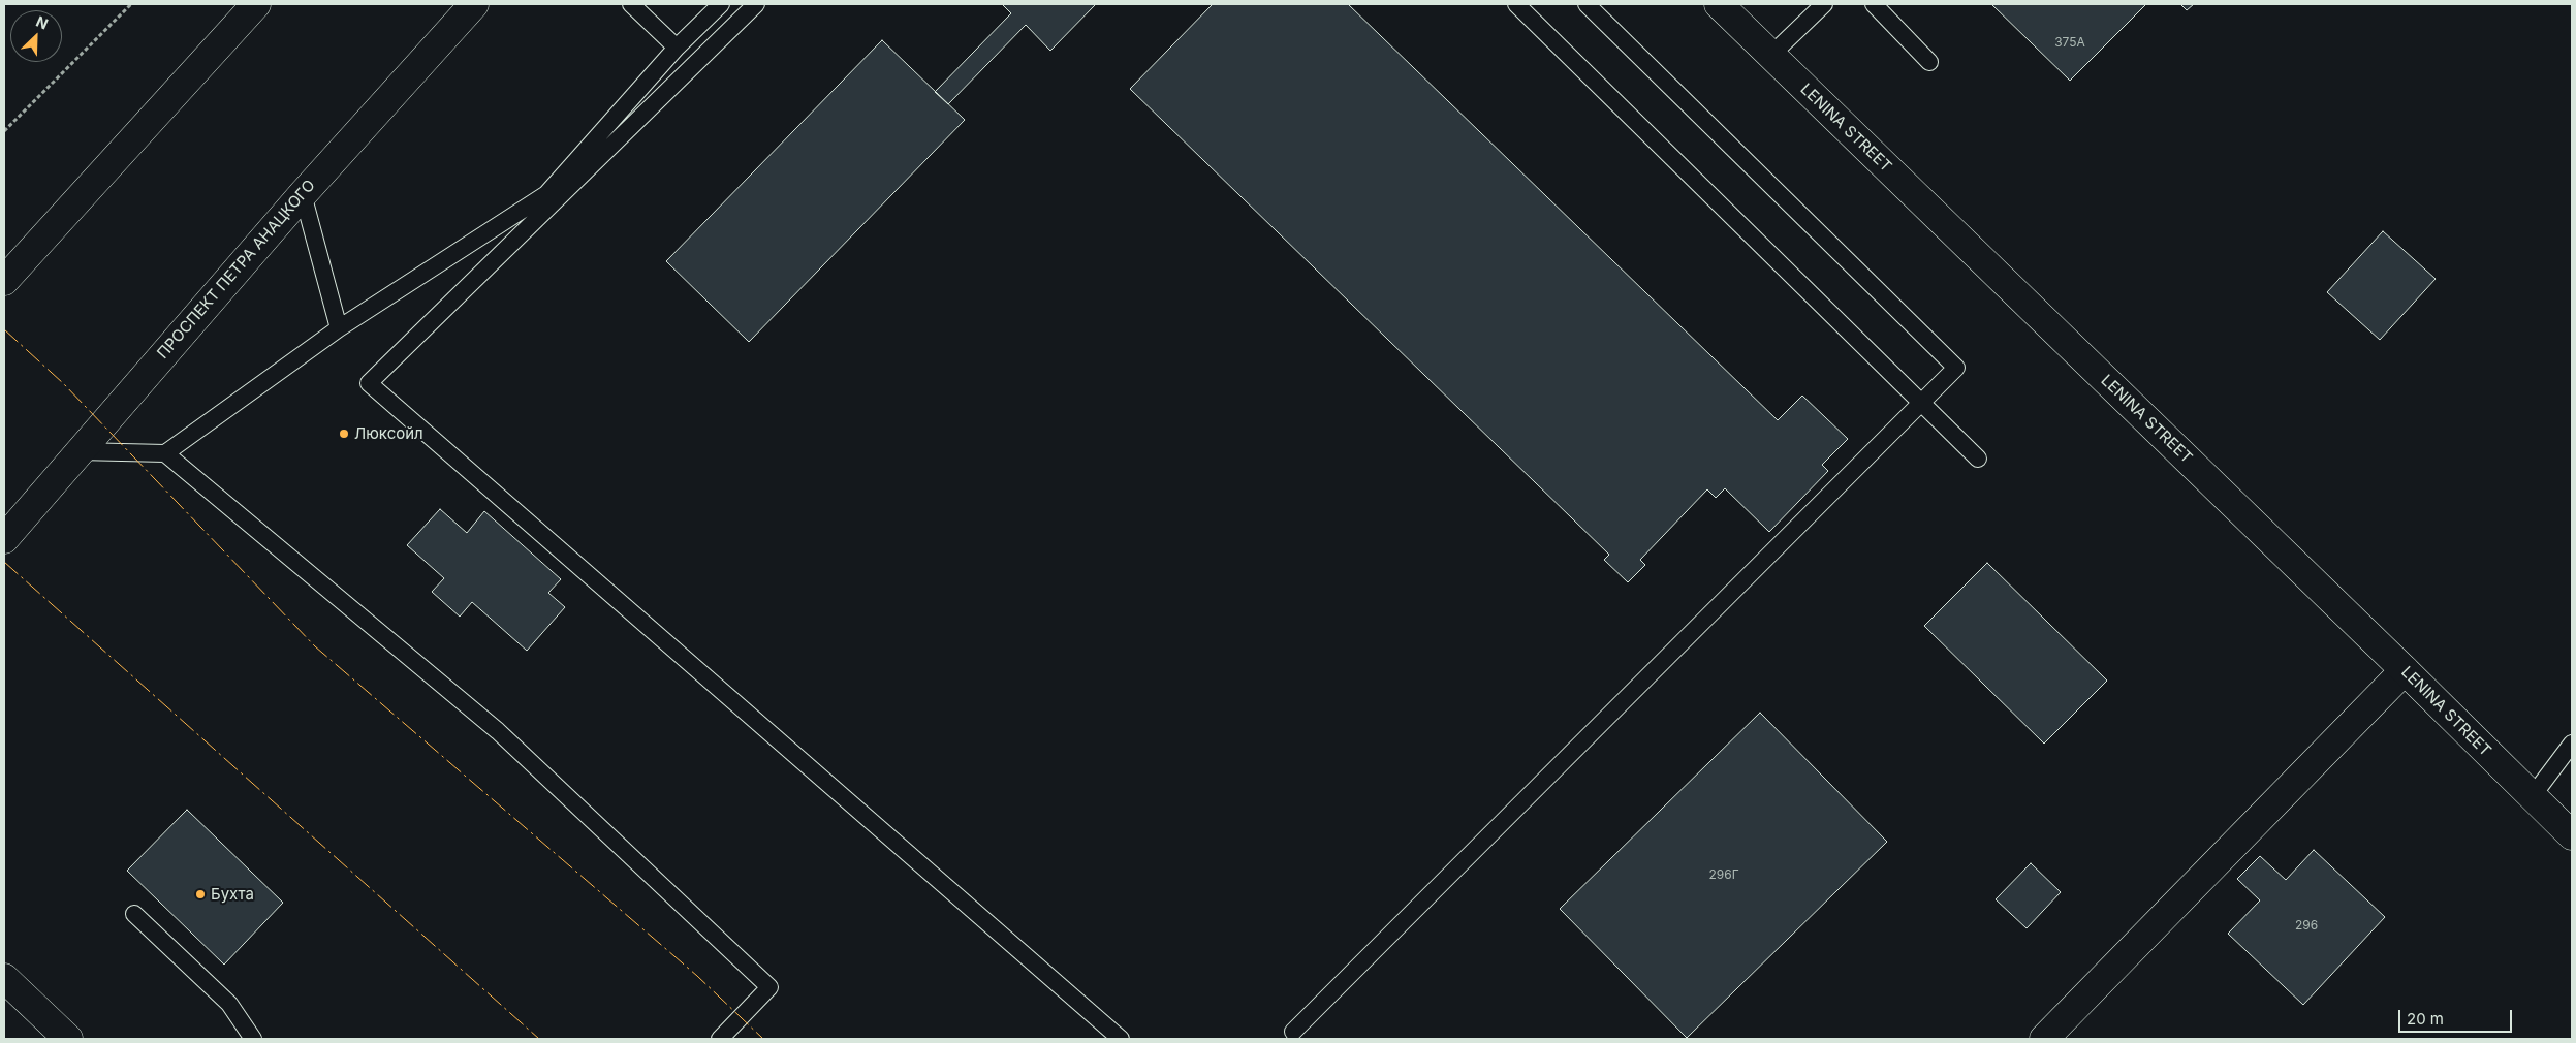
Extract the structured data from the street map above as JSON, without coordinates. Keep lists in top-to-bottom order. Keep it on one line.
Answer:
{"streets":{"main road":["LENINA STREET","ПРОСПЕКТ ПЕТРА АНАЦКОГО"]},"places":["Люксойл","Бухта"],"house_numbers":["375А","296Г","296"],"scale_bar":"20 m","north":"top right"}
